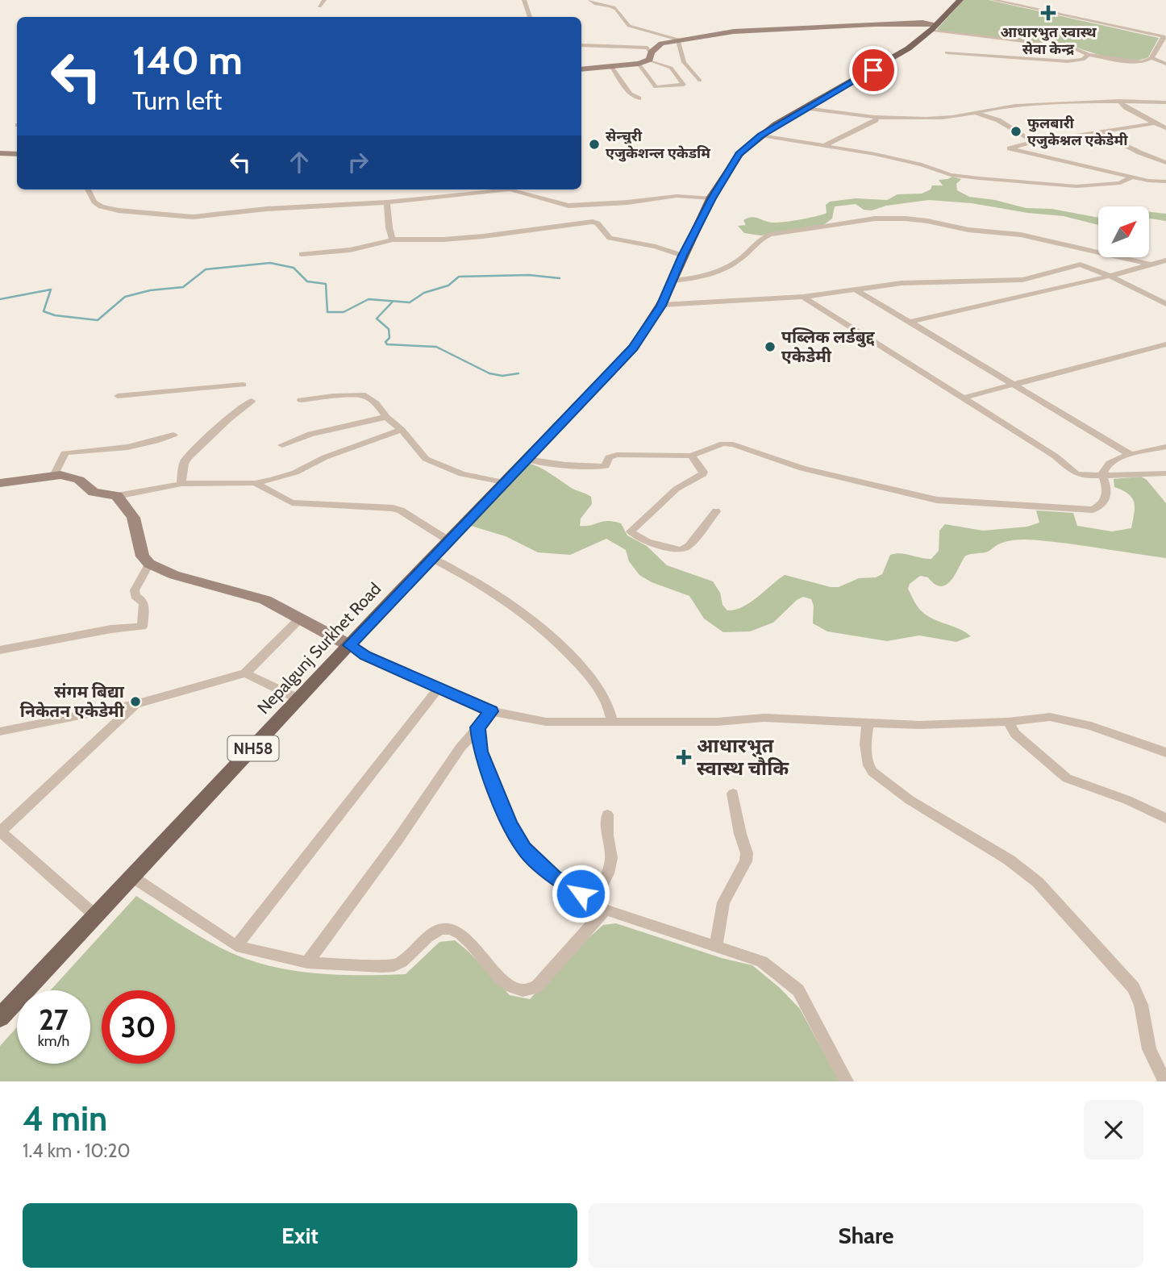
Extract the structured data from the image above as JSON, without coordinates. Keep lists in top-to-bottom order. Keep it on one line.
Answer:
{"streets":{"main road":["Nepalgunj Surkhet Road","NH58"]},"crossings":[["Nepalgunj Surkhet Road","NH58"]],"places":{"health":["आधारभुत स्वास्थ सेवा केन्द्र","आधारभुत स्वास्थ चौकि"],"other":["फुलबारी एजुकेश्नल एकेडेमी","सेन्चुरी एजुकेशन्ल एकेडमि","पब्लिक लर्डबुद्द एकेडेमी","संगम बिद्या निकेतन एकेडेमी"]},"north":"top right","page":{"turn":["140 m","Turn left"],"speed":"27 km/h","limit":"30","heading":["4 min","1.4 km · 10:20"],"buttons":["Exit","Share"]}}
